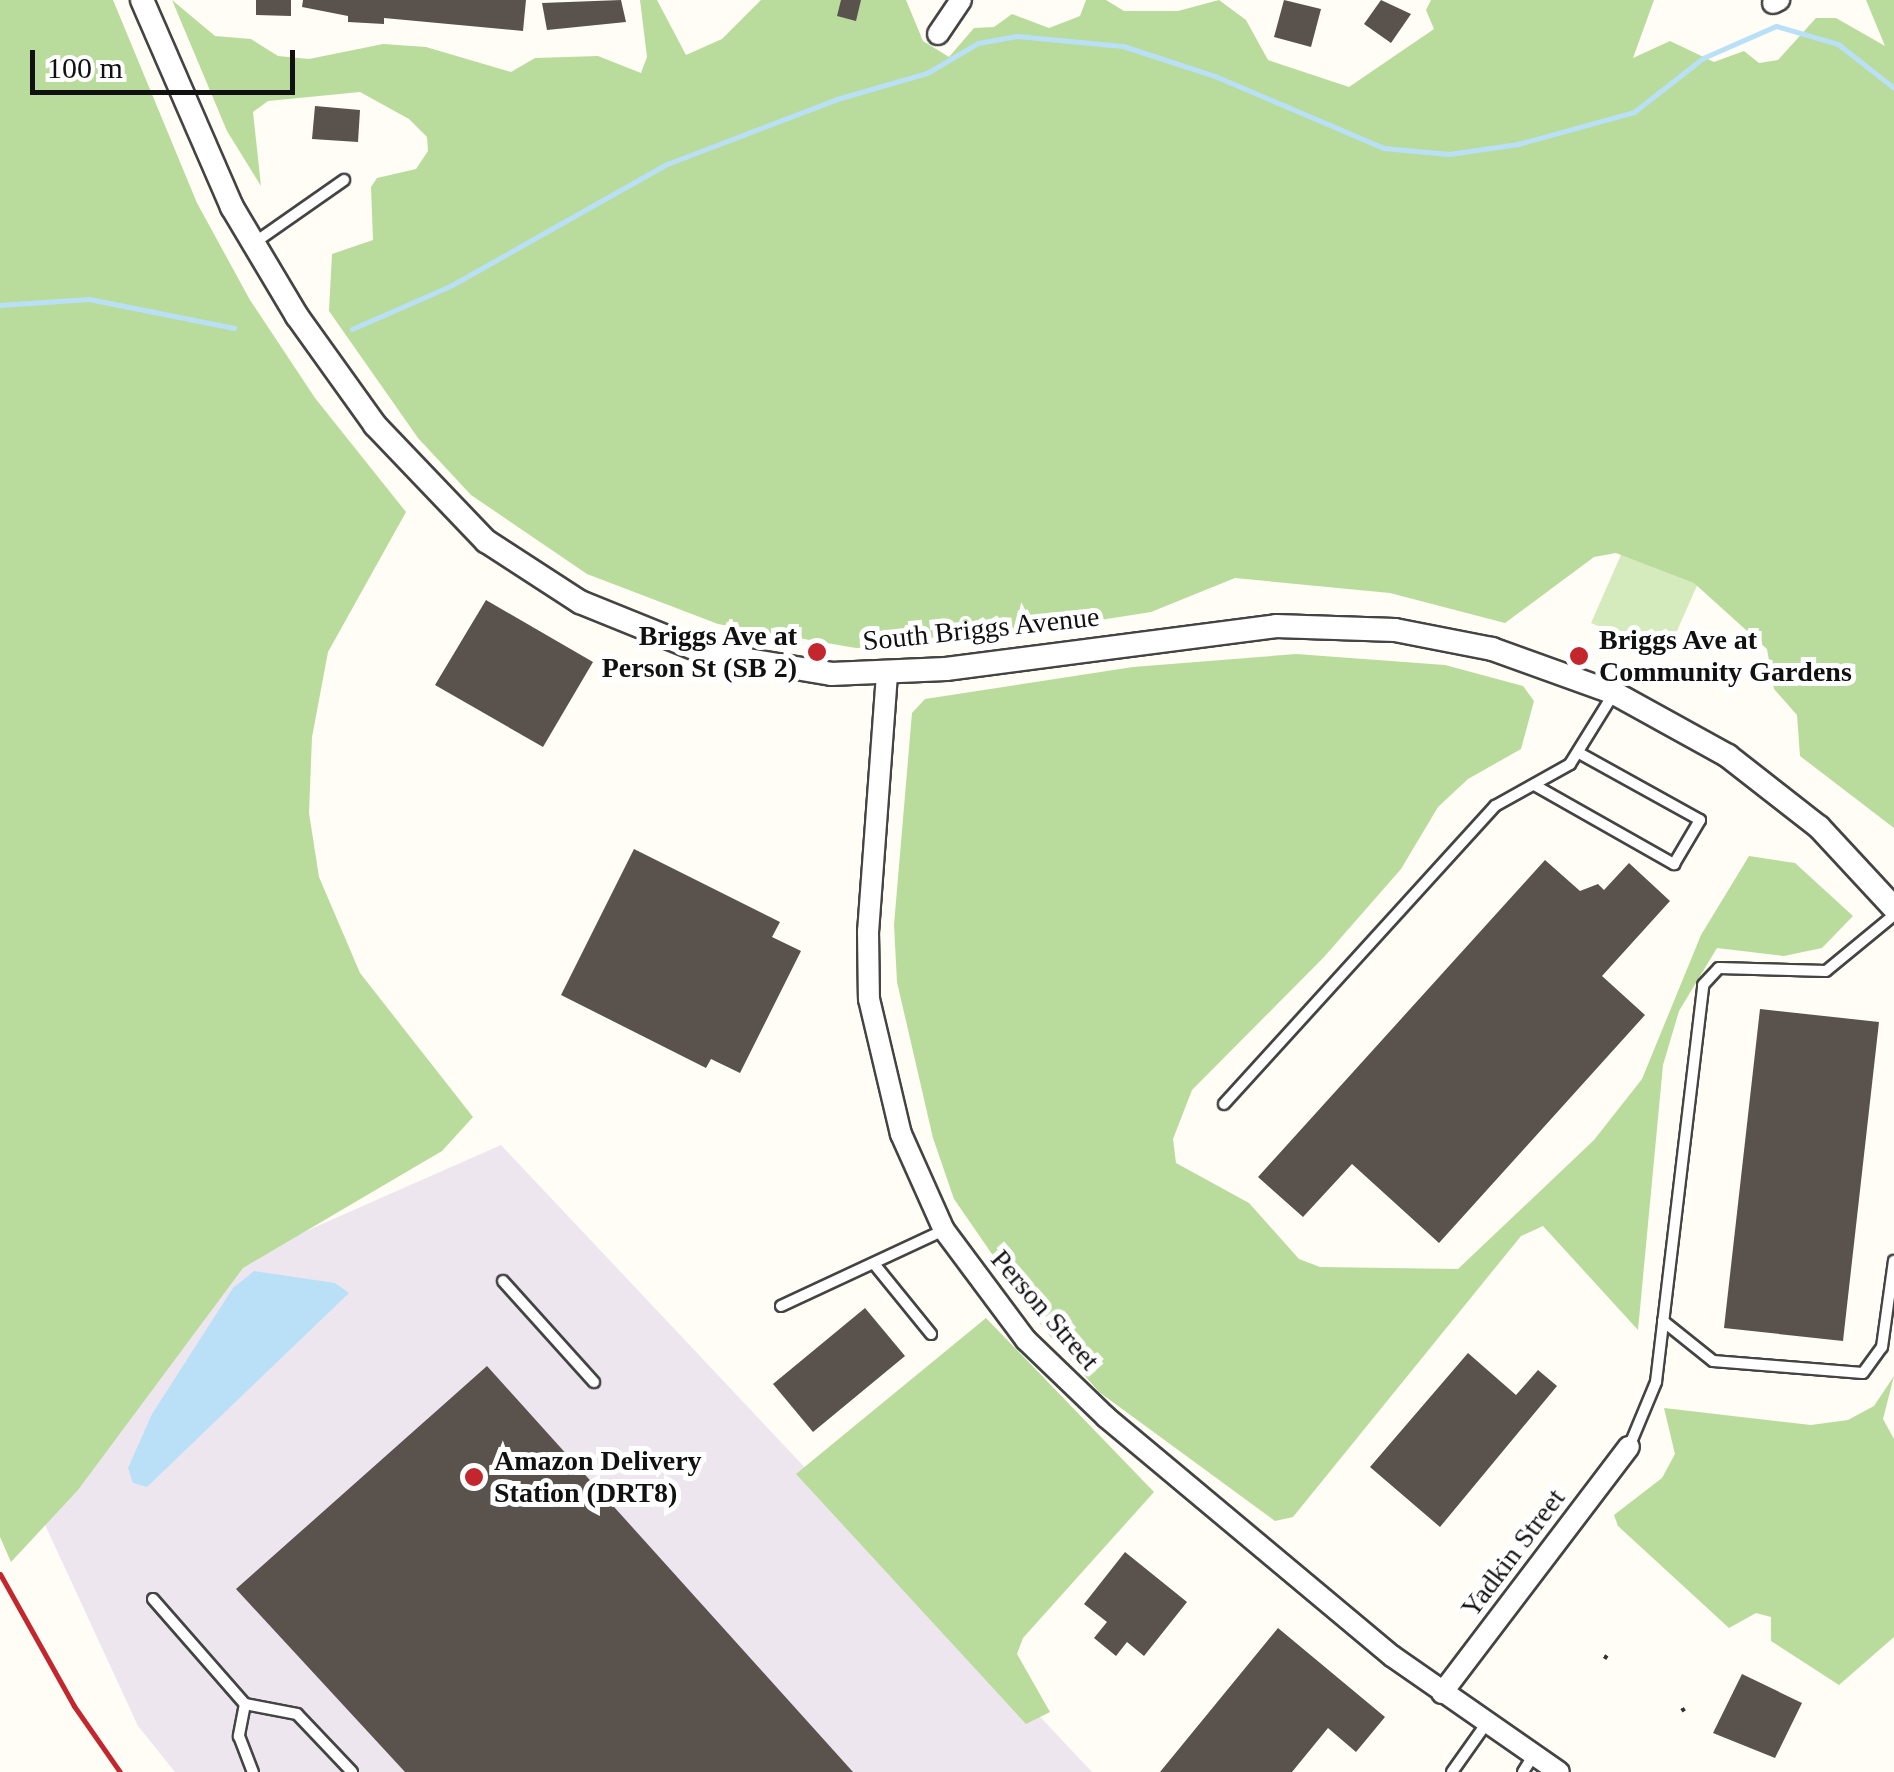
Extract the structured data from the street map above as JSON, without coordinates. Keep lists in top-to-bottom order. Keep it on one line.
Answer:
{"streets":{"street":["South Briggs Avenue","Person Street","Yadkin Street"]},"crossings":[["South Briggs Avenue","Person Street"],["Person Street","Yadkin Street"]],"places":["Briggs Ave at Person St (SB 2)","Briggs Ave at Community Gardens","Amazon Delivery Station (DRT8)"],"scale_bar":"100 m"}
